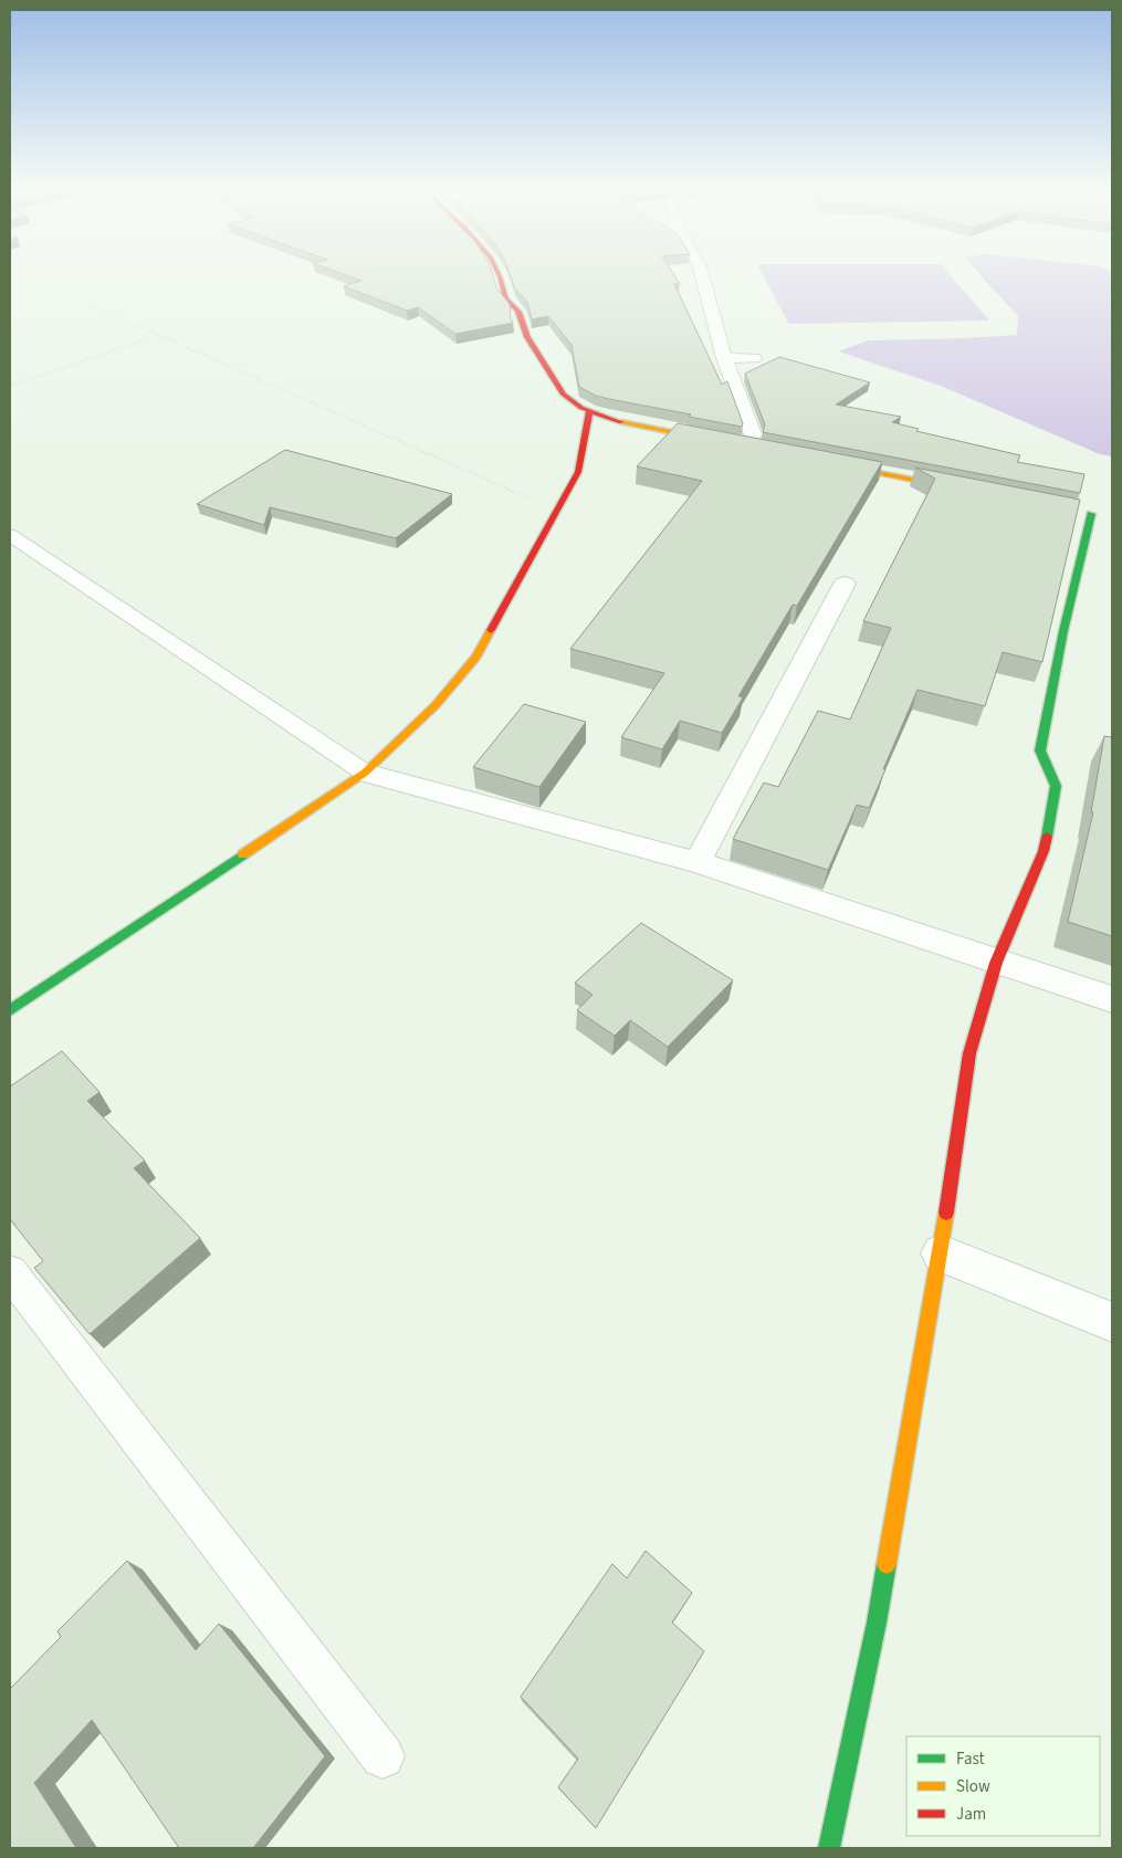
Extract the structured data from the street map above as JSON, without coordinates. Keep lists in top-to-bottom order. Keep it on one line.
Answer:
{"legend":["Fast","Slow","Jam"]}
